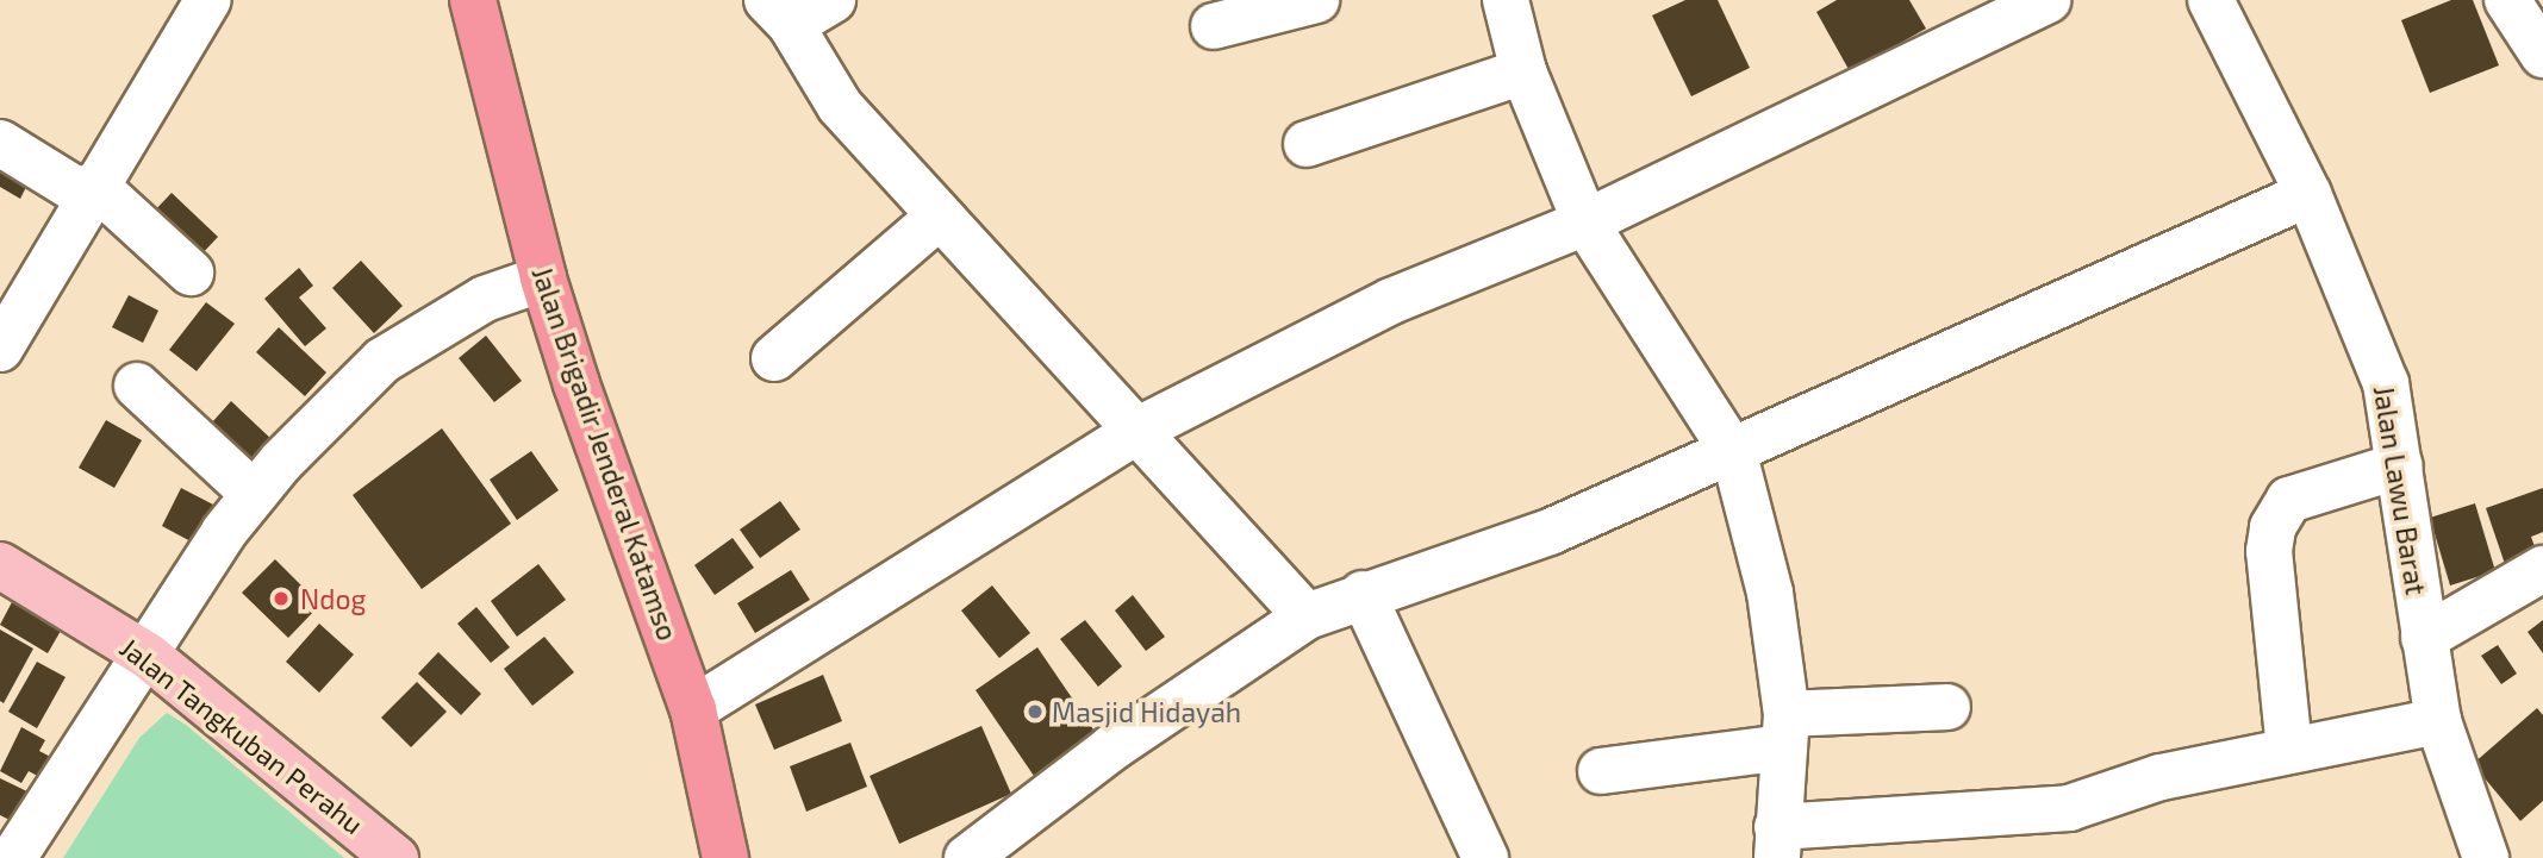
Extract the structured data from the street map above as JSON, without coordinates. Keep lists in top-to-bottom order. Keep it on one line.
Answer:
{"streets":{"highway":["Jalan Brigadir Jenderal Katamso"],"main road":["Jalan Tangkuban Perahu"],"street":["Jalan Lawu Barat"]},"places":["Ndog","Masjid Hidayah"]}
